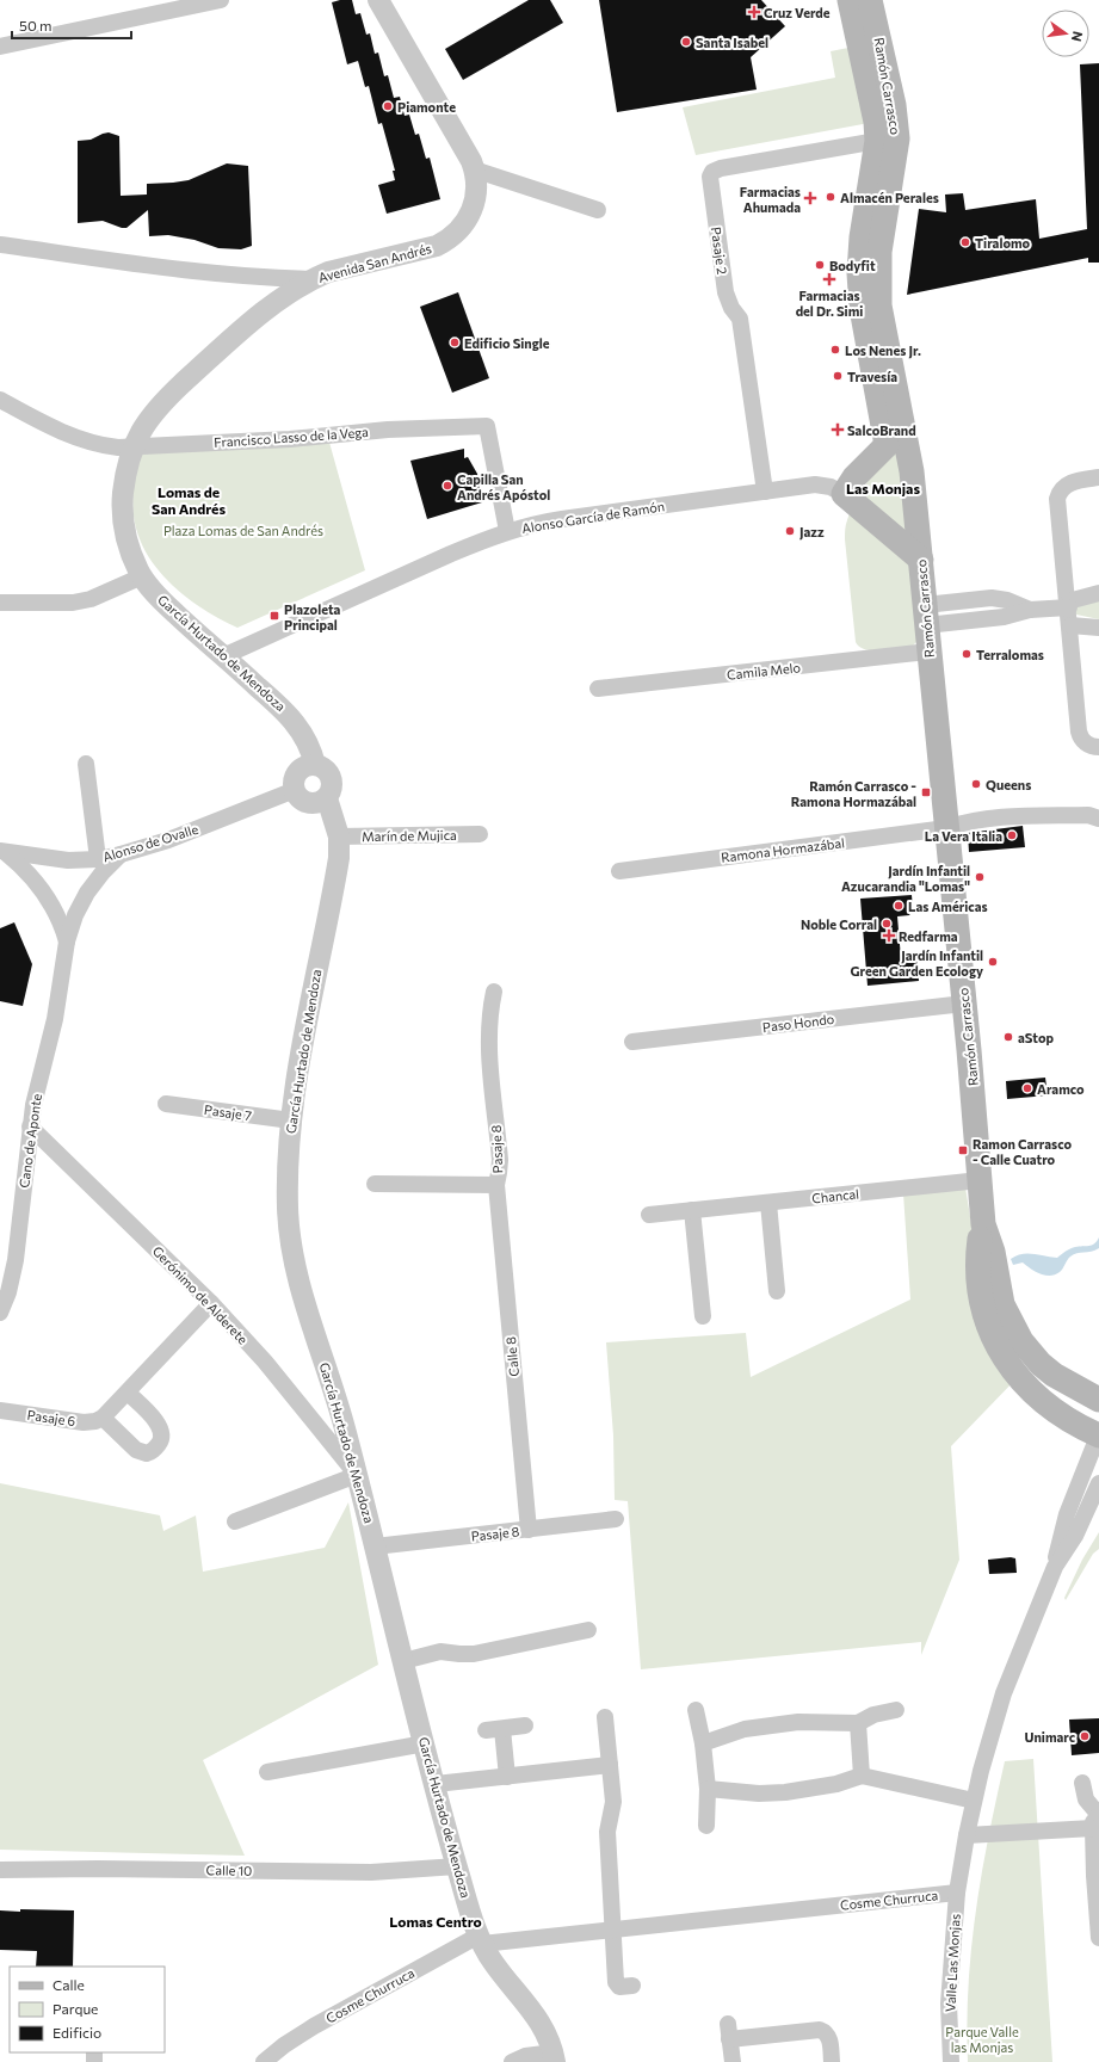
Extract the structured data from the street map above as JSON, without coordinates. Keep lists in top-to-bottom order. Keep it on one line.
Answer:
{"streets":{"main road":["Ramón Carrasco","Alonso García de Ramón"],"street":["Pasaje 2","Avenida San Andrés","Francisco Lasso de la Vega","García Hurtado de Mendoza","Camila Melo","Marín de Mujica","Alonso de Ovalle","Ramona Hormazábal","Paso Hondo","Pasaje 7","Cano de Aponte","Pasaje 8","Chancal","Gerónimo de Alderete","Calle 8","Pasaje 6","Calle 10","Cosme Churruca","Valle Las Monjas"]},"crossings":[["Ramón Carrasco","Pasaje 2"],["Ramón Carrasco","Alonso García de Ramón"],["Ramón Carrasco","Camila Melo"],["Ramón Carrasco","Ramona Hormazábal"],["Ramón Carrasco","Paso Hondo"],["Ramón Carrasco","Chancal"],["Ramón Carrasco","Cosme Churruca"],["Pasaje 2","Alonso García de Ramón"],["Avenida San Andrés","García Hurtado de Mendoza"],["Francisco Lasso de la Vega","Alonso García de Ramón"],["Francisco Lasso de la Vega","García Hurtado de Mendoza"],["Alonso García de Ramón","García Hurtado de Mendoza"],["García Hurtado de Mendoza","Marín de Mujica"],["García Hurtado de Mendoza","Alonso de Ovalle"],["García Hurtado de Mendoza","Pasaje 7"],["García Hurtado de Mendoza","Pasaje 8"],["García Hurtado de Mendoza","Gerónimo de Alderete"],["García Hurtado de Mendoza","Calle 10"],["García Hurtado de Mendoza","Cosme Churruca"],["Alonso de Ovalle","Cano de Aponte"],["Cano de Aponte","Gerónimo de Alderete"],["Pasaje 8","Calle 8"],["Cosme Churruca","Valle Las Monjas"]],"districts":["Las Monjas","Lomas de San Andrés","Lomas Centro"],"parks":["Plaza Lomas de San Andrés","Parque Valle las Monjas"],"places":{"health":["Cruz Verde","Farmacias Ahumada","Farmacias del Dr. Simi","SalcoBrand","Redfarma"],"other":["Santa Isabel","Piamonte","Almacén Perales","Tiralomo","Bodyfit","Edificio Single","Los Nenes Jr.","Travesía","Capilla San Andrés Apóstol","Jazz","Terralomas","Queens","La Vera Italia","Jardín Infantil Azucarandia \"Lomas\"","Las Américas","Noble Corral","Jardín Infantil Green Garden Ecology","aStop","Aramco","Unimarc"],"transit":["Plazoleta Principal","Ramón Carrasco - Ramona Hormazábal","Ramon Carrasco - Calle Cuatro"]},"legend":["Calle","Parque","Edificio"],"scale_bar":"50 m","north":"right"}
